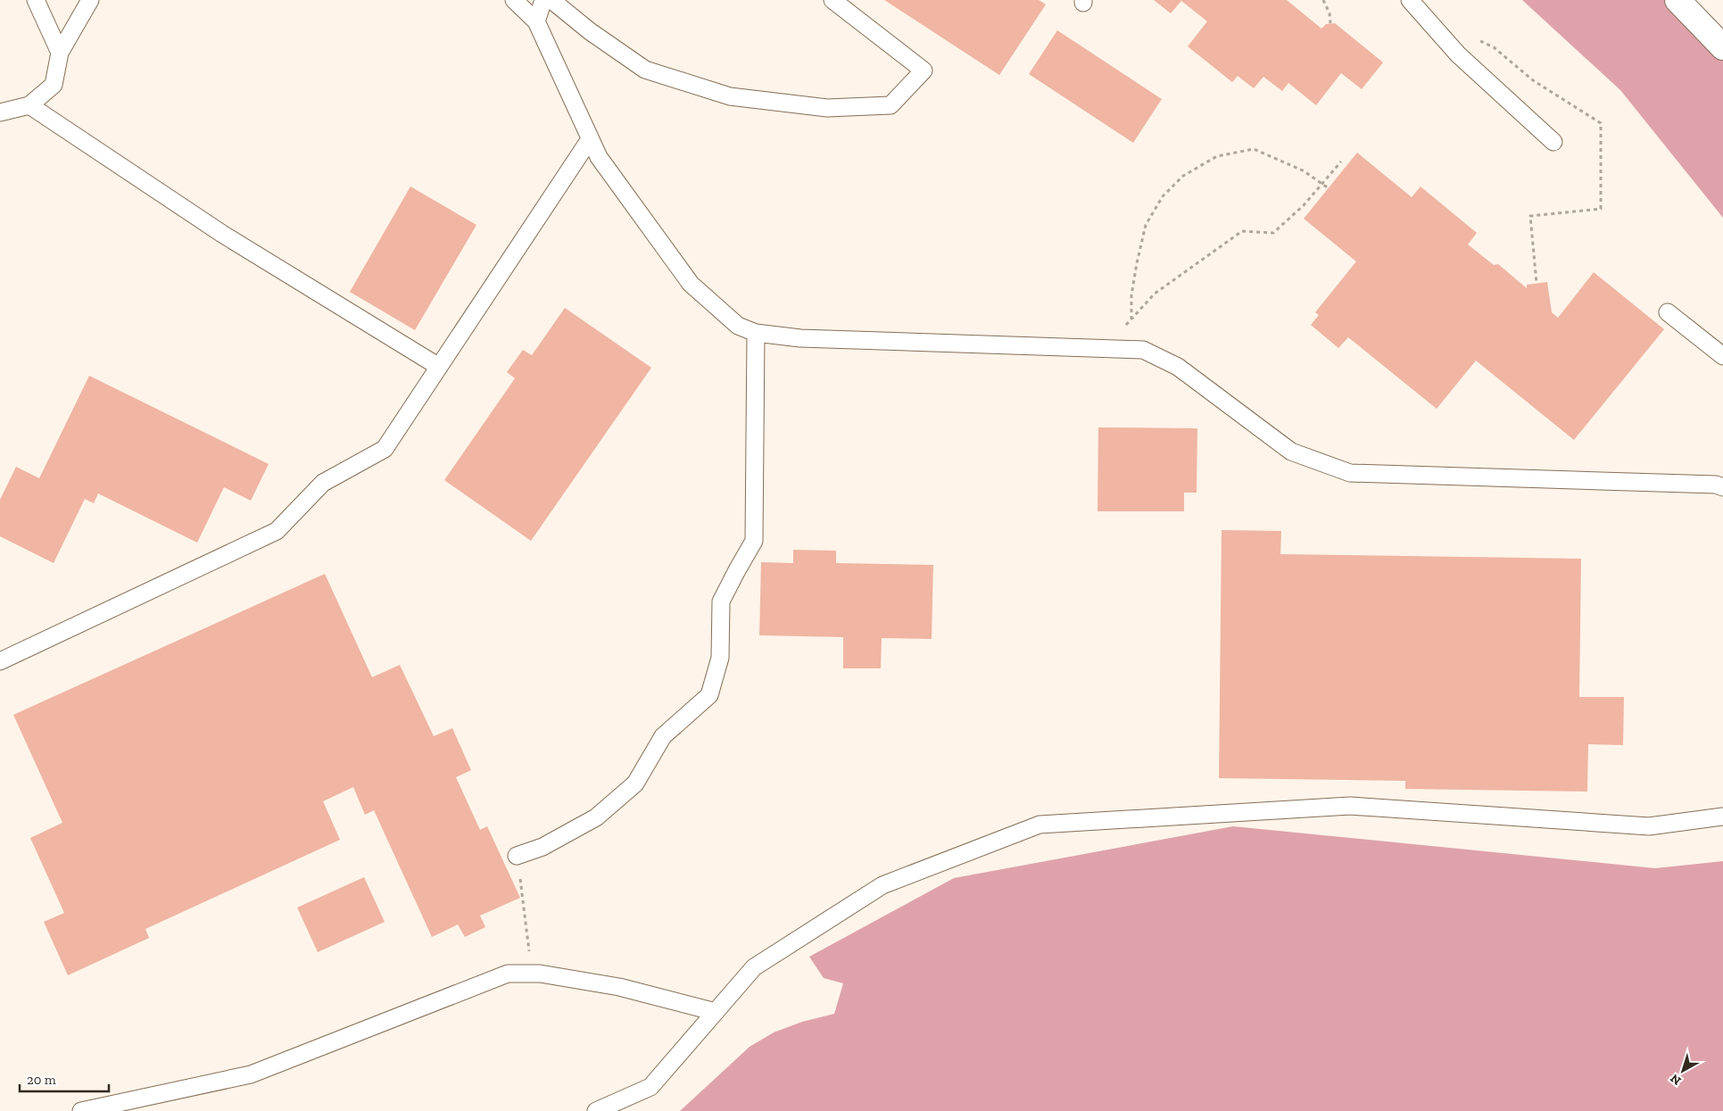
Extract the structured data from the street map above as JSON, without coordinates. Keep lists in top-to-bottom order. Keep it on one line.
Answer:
{"scale_bar":"20 m","north":"bottom left"}
